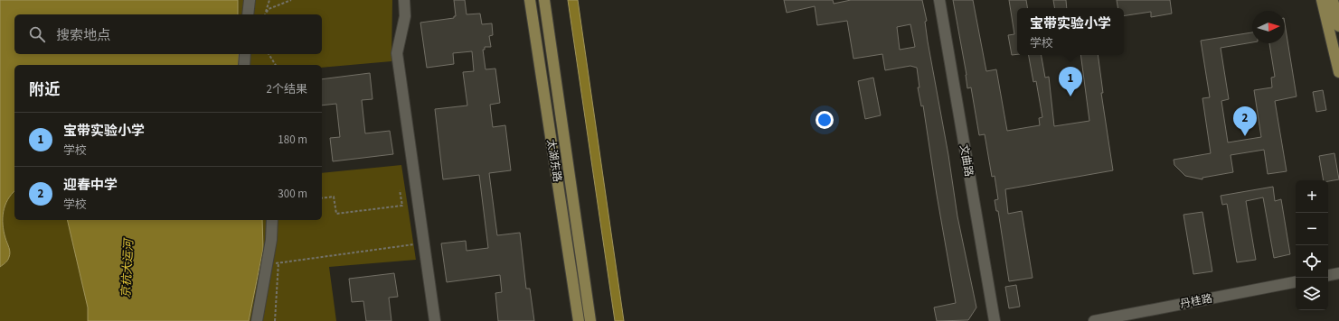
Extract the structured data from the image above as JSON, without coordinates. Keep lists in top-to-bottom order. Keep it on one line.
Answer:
{"streets":{"main road":["太湖东路"],"street":["文曲路","丹桂路"]},"water":["京杭大运河"],"north":"right","page":{"popup":["宝带实验小学","学校"],"search":"搜索地点","heading":["附近","2个结果"],"pins":["1","2"],"list":[{"mark":"1","name":"宝带实验小学","note":"学校","value":"180 m"},{"mark":"2","name":"迎春中学","note":"学校","value":"300 m"}],"map_buttons":["+","−"]}}
